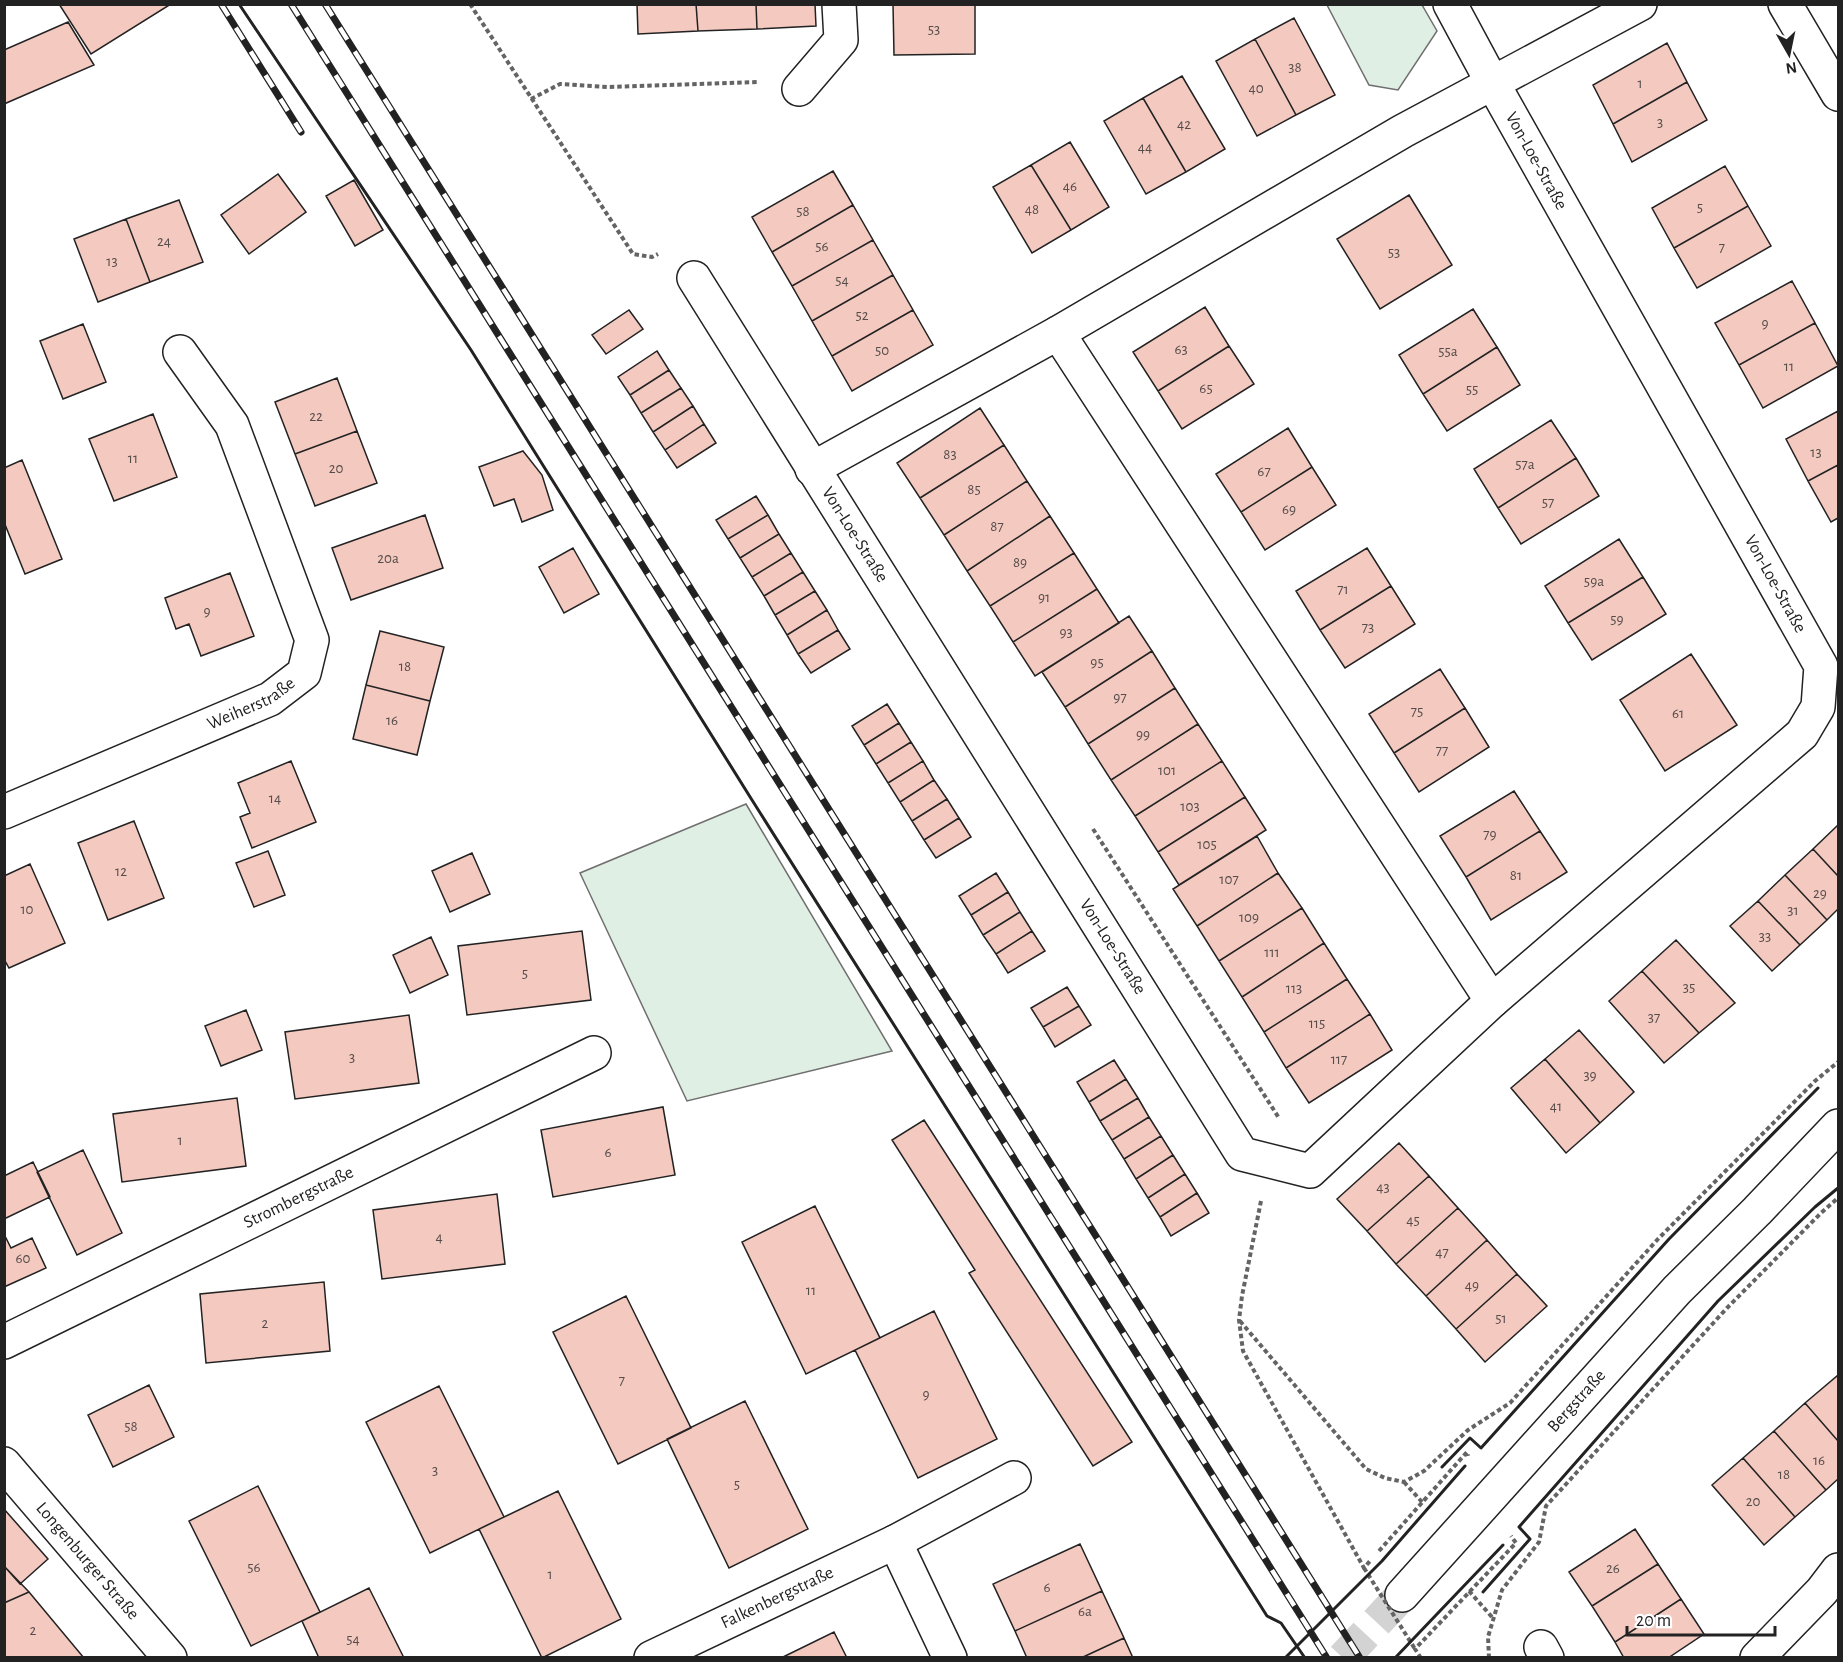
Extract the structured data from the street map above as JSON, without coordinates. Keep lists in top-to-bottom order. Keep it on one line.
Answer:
{"streets":{"street":["Von-Loe-Straße","Weiherstraße","Strombergstraße","Bergstraße","Longenburger Straße","Falkenbergstraße"]},"house_numbers":["53","38","1","40","3","42","44","46","5","48","58","24","56","7","53","13","54","52","9","63","50","55a","11","65","55","22","13","83","11","57a","20","67","85","57","69","87","20a","89","59a","71","91","9","59","73","93","95","18","97","75","61","16","99","77","101","14","103","79","105","12","81","107","29","10","31","109","33","111","5","35","113","37","115","3","117","39","41","1","6","43","45","4","47","60","49","11","51","2","7","9","58","16","3","18","5","20","56","26","1","6","6a","2","54"],"scale_bar":"20 m","north":"bottom"}
